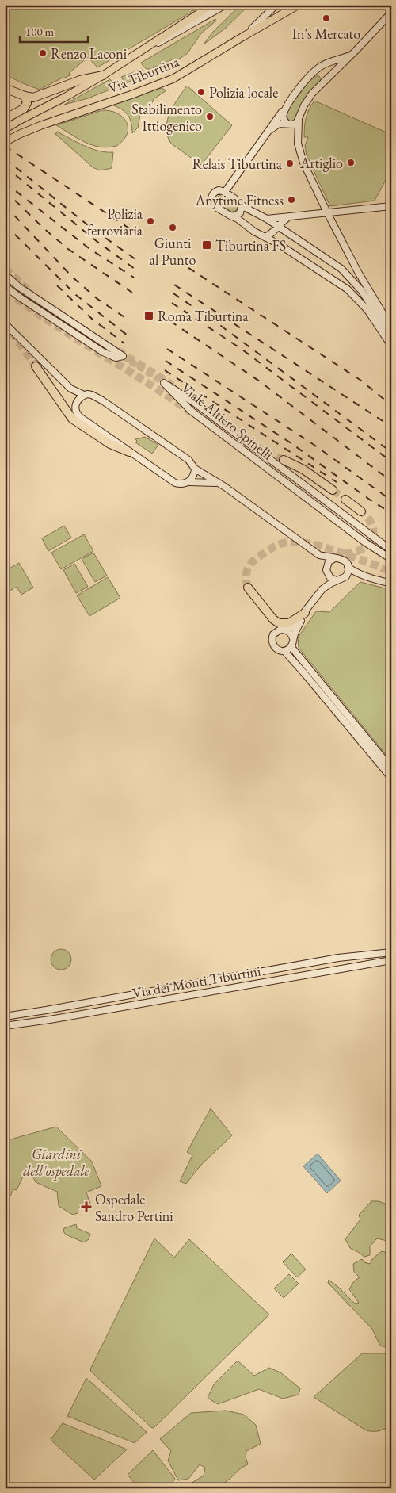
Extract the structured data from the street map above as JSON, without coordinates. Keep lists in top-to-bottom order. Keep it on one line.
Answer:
{"streets":{"main road":["Via Tiburtina"],"street":["Viale Altiero Spinelli","Via dei Monti Tiburtini"]},"parks":["Giardini dell'ospedale"],"places":{"other":["In's Mercato","Renzo Laconi","Polizia locale","Stabilimento Ittiogenico","Artiglio","Relais Tiburtina","Anytime Fitness","Polizia ferroviaria","Giunti al Punto"],"transit":["Tiburtina FS","Roma Tiburtina"],"health":["Ospedale Sandro Pertini"]},"scale_bar":"100 m"}
